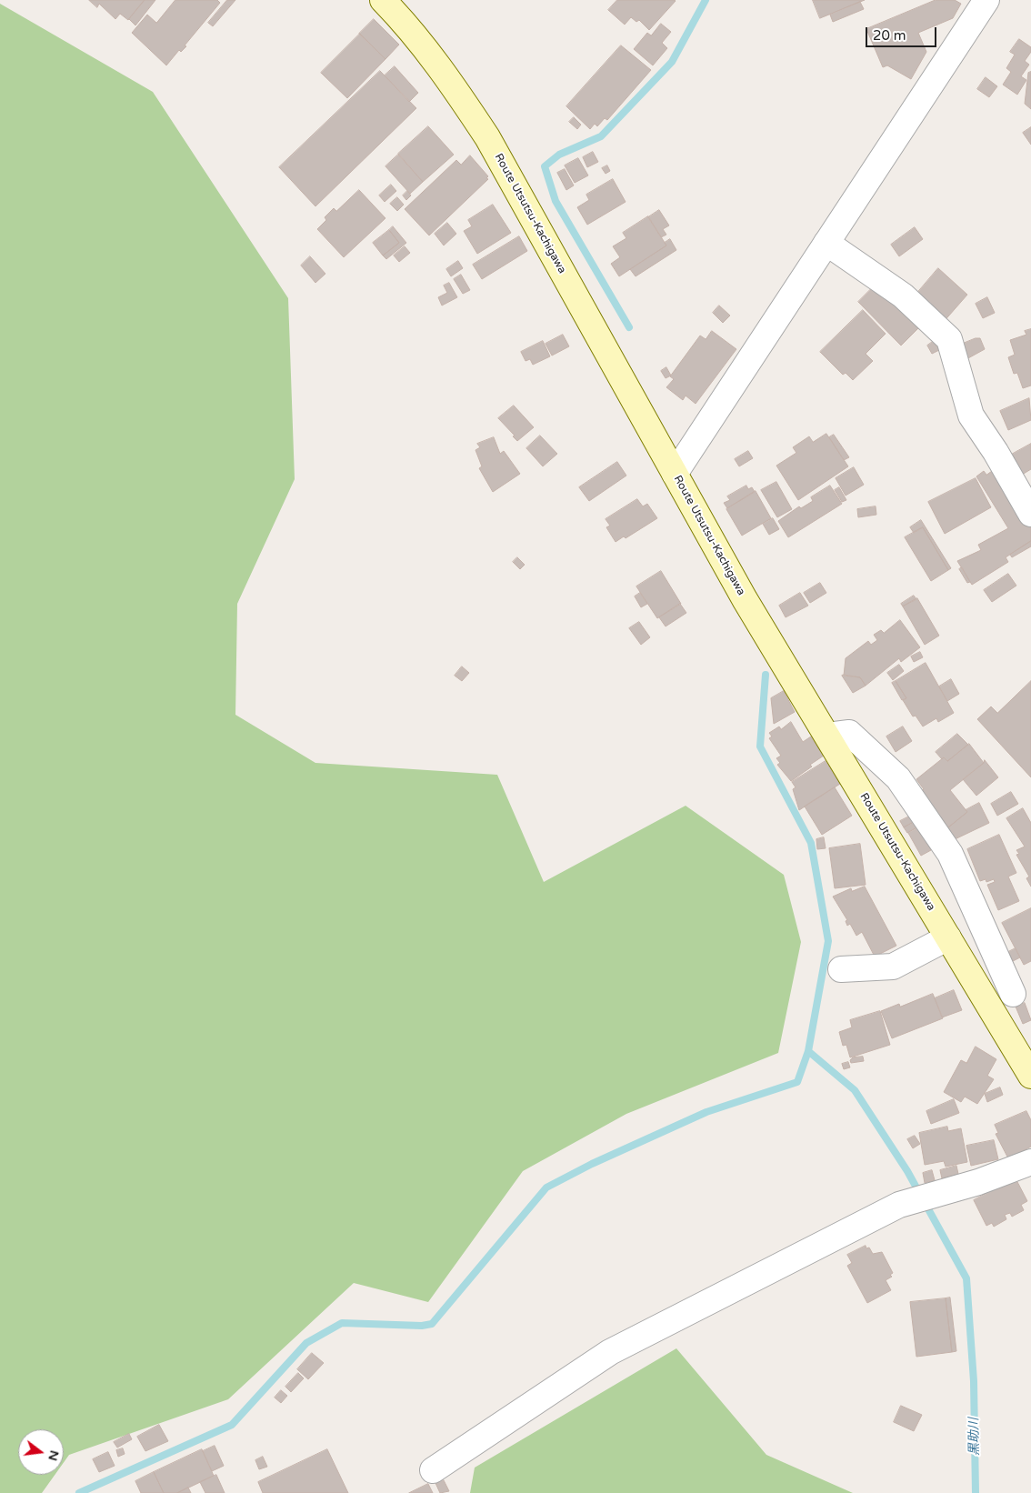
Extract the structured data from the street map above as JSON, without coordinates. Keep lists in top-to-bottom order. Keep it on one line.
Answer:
{"streets":{"main road":["Route Utsutsu-Kachigawa"]},"water":["黒助川"],"scale_bar":"20 m","north":"right"}
